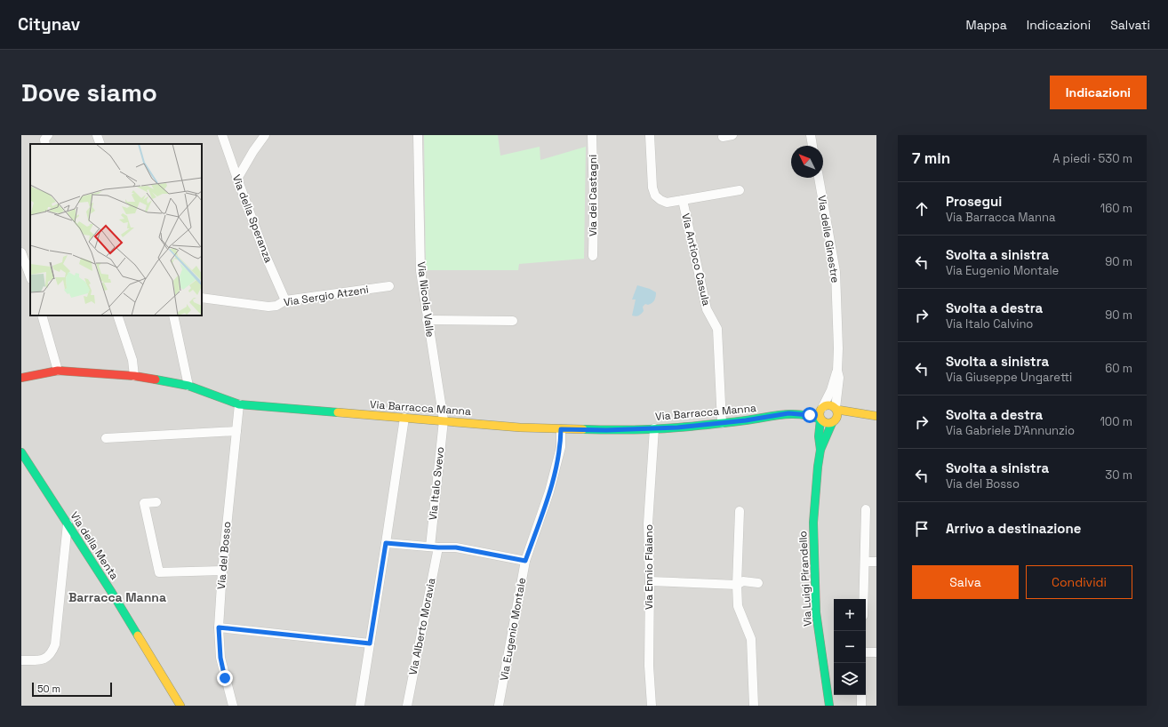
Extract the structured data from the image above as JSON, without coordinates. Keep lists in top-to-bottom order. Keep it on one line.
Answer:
{"streets":{"street":["Via dei Castagni","Via della Speranza","Via delle Ginestre","Via Antioco Casula","Via Sergio Atzeni","Via Nicola Valle","Via Barracca Manna","Via Italo Svevo","Via della Menta","Via del Bosso","Via Ennio Flaiano","Via Luigi Pirandello","Via Alberto Moravia","Via Eugenio Montale"]},"crossings":[["Via della Speranza","Via Sergio Atzeni"],["Via delle Ginestre","Via Barracca Manna"],["Via delle Ginestre","Via Luigi Pirandello"],["Via Antioco Casula","Via Barracca Manna"],["Via Nicola Valle","Via Barracca Manna"],["Via Nicola Valle","Via Italo Svevo"],["Via Barracca Manna","Via Italo Svevo"],["Via Barracca Manna","Via del Bosso"],["Via Barracca Manna","Via Ennio Flaiano"],["Via Barracca Manna","Via Luigi Pirandello"],["Via Barracca Manna","Via Eugenio Montale"],["Via Italo Svevo","Via Alberto Moravia"]],"districts":["Barracca Manna"],"scale_bar":"50 m","north":"top left","page":{"header":"Citynav","nav":["Mappa","Indicazioni","Salvati"],"buttons":["Indicazioni",["Salva","Condividi"]],"title":"Dove siamo","heading":["7 min","A piedi · 530 m"],"list":[["Prosegui","Via Barracca Manna","160 m"],["Svolta a sinistra","Via Eugenio Montale","90 m"],["Svolta a destra","Via Italo Calvino","90 m"],["Svolta a sinistra","Via Giuseppe Ungaretti","60 m"],["Svolta a destra","Via Gabriele D'Annunzio","100 m"],["Svolta a sinistra","Via del Bosso","30 m"],"Arrivo a destinazione"],"map_buttons":["+","−"],"scale":"50 m"}}
